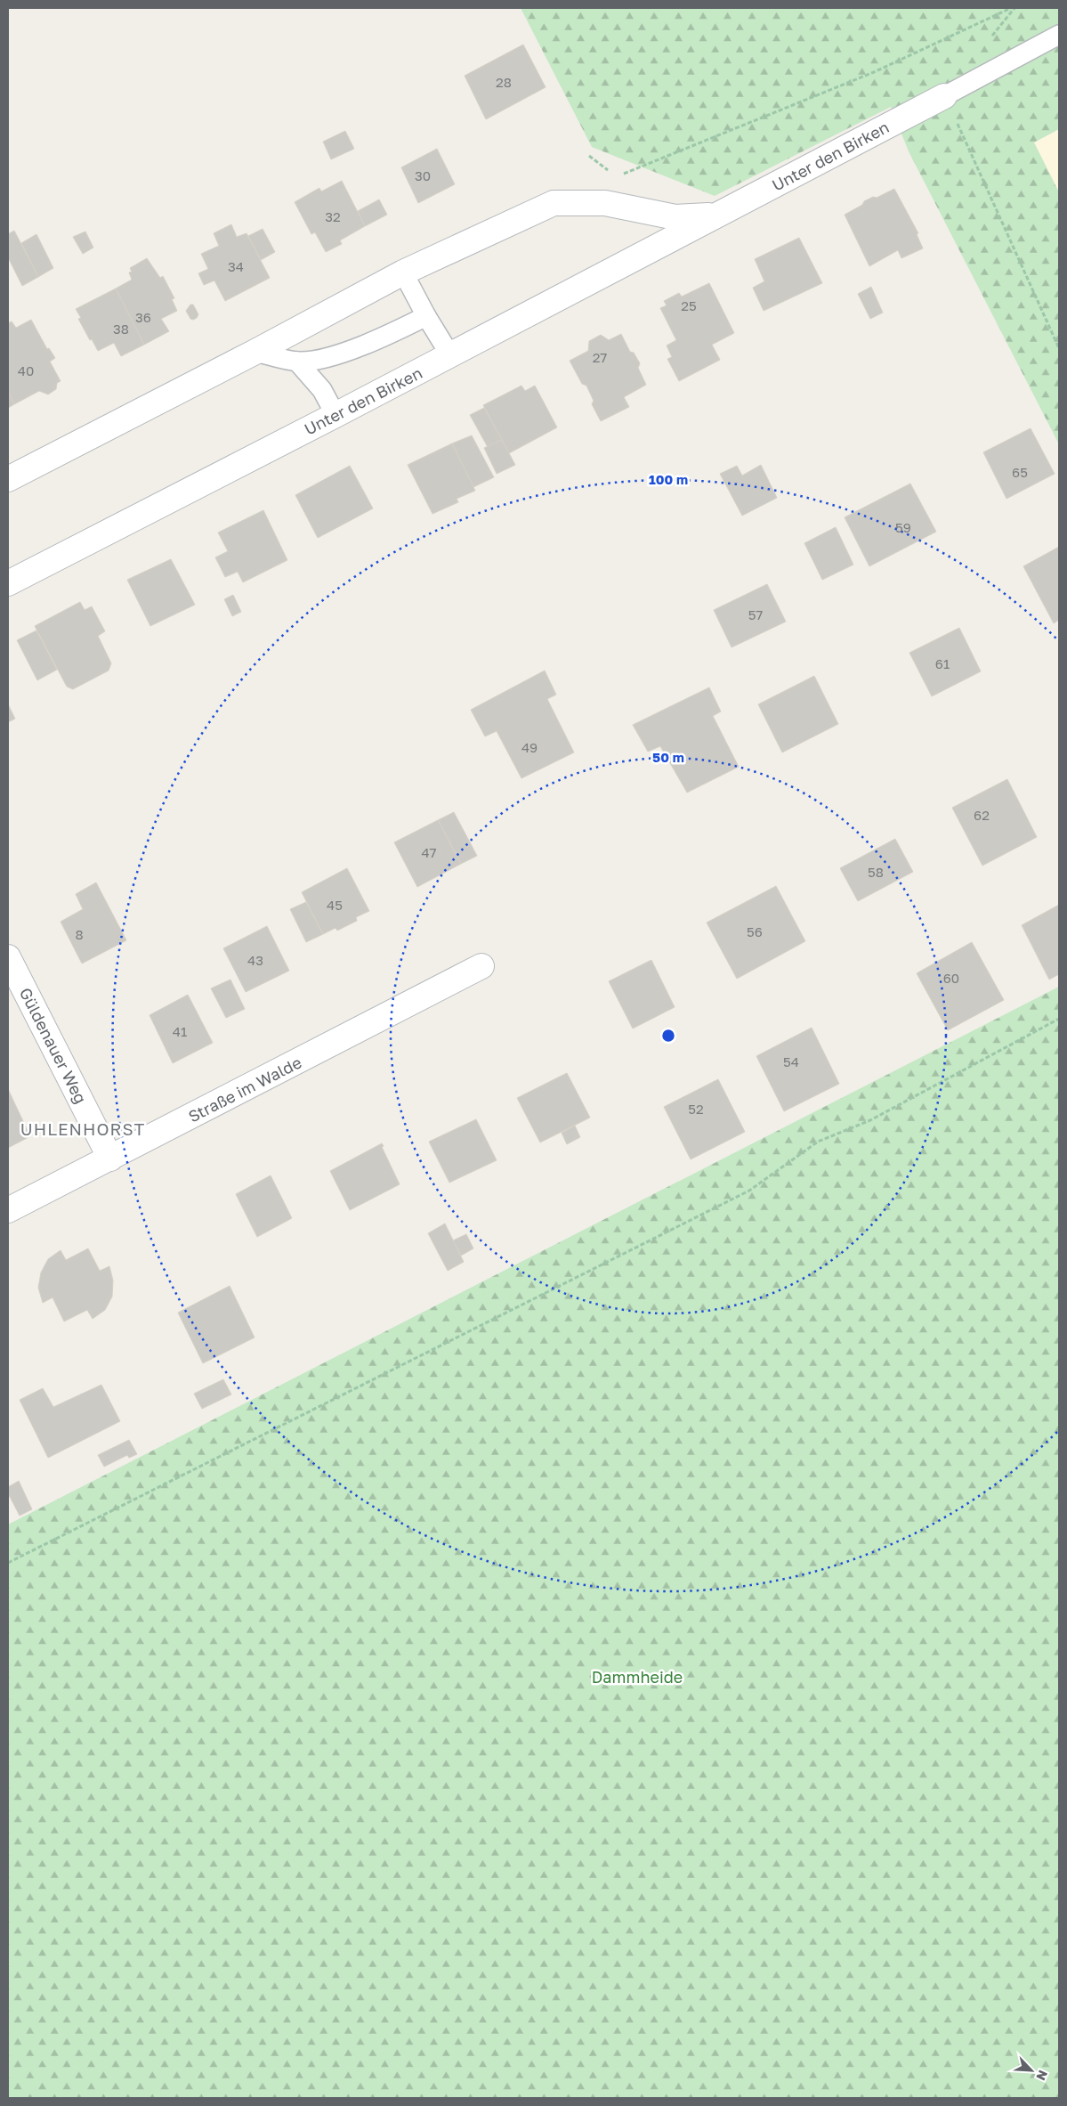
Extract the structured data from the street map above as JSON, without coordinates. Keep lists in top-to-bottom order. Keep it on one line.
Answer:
{"streets":{"street":["Unter den Birken","Güldenauer Weg","Straße im Walde"]},"crossings":[["Güldenauer Weg","Straße im Walde"]],"districts":["UHLENHORST"],"parks":["Dammheide"],"house_numbers":["28","30","32","34","25","36","38","27","40","65","59","57","61","49","62","47","58","45","56","8","43","60","41","54","52"],"north":"bottom right","rings":["100 m","50 m"]}
